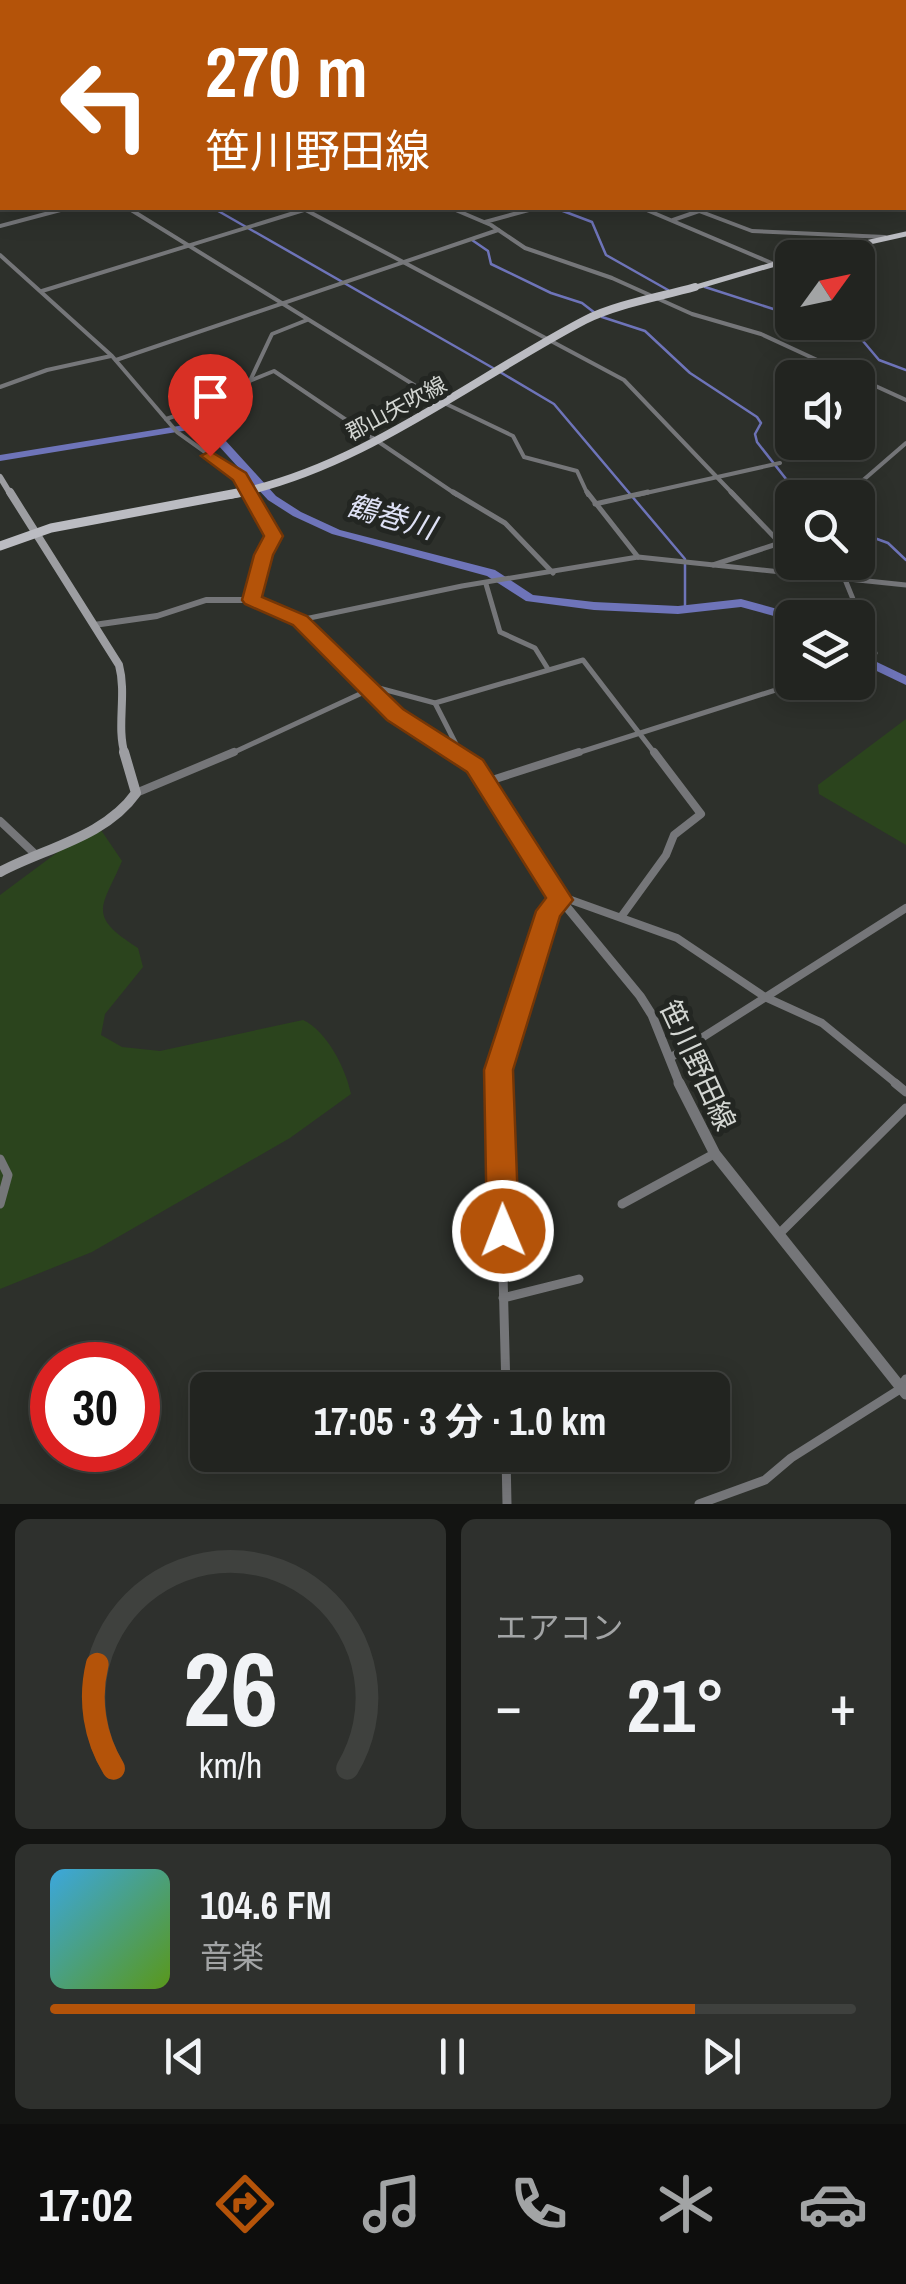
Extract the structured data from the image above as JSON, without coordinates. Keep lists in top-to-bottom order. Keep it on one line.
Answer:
{"streets":{"main road":["郡山矢吹線"],"street":["笹川野田線"]},"water":["鶴巻川"],"north":"top right","page":{"turn":["270 m","笹川野田線"],"limit":"30","trip":"17:05 · 3 分 · 1.0 km","tile":"エアコン","heat":["−","21°","+"],"song":["104.6 FM","音楽"],"tabs":"17:02","gauge":["26","km/h"]}}
